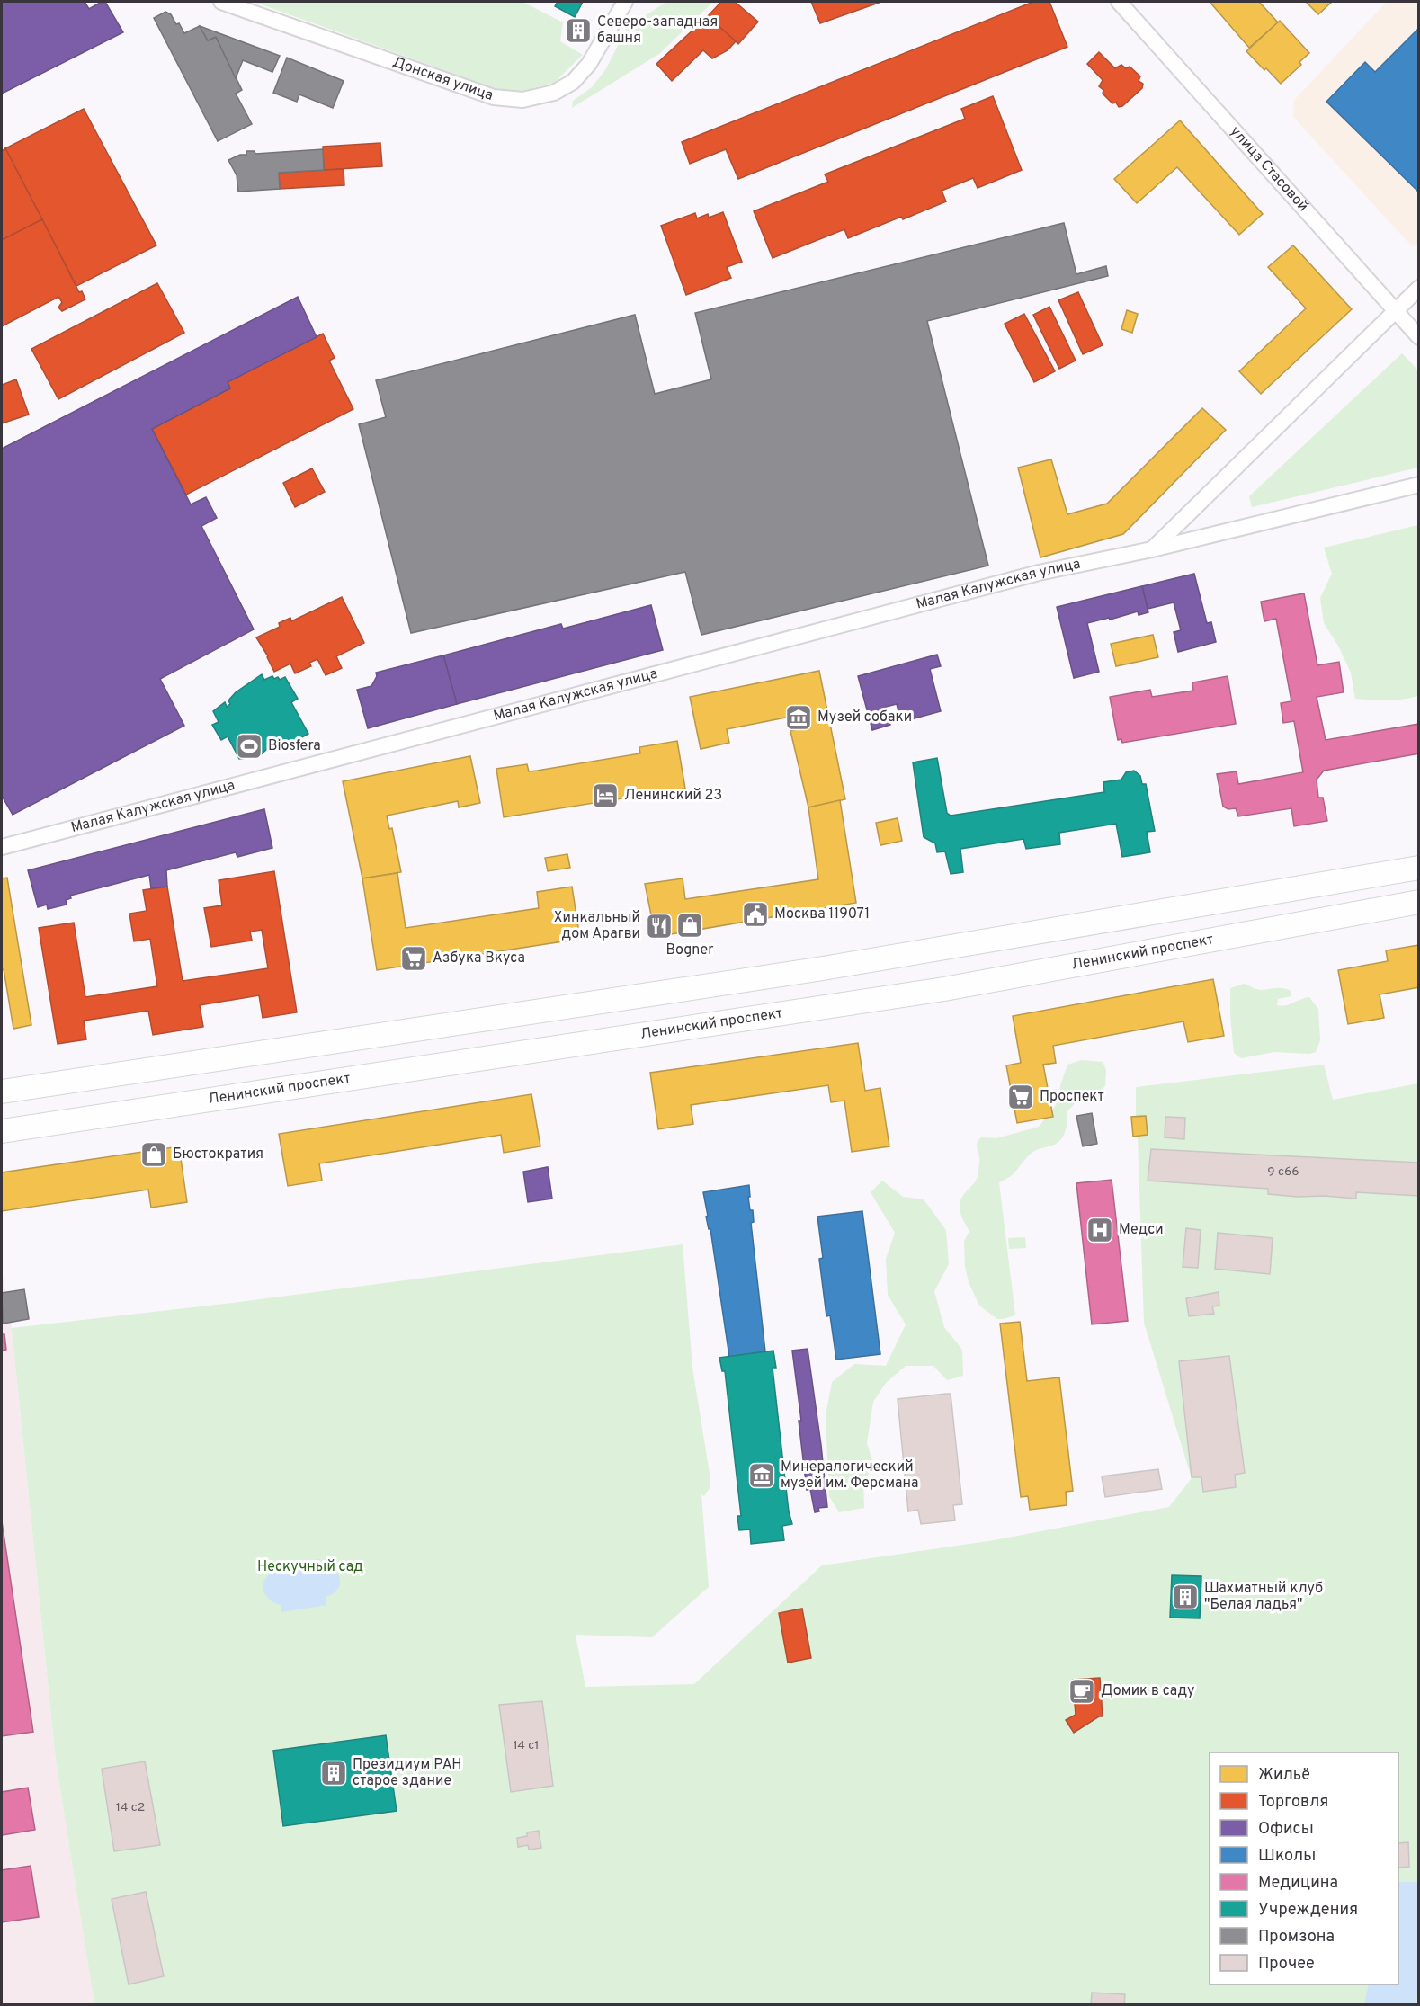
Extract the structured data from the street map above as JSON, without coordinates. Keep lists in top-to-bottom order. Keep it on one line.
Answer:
{"streets":{"main road":["Ленинский проспект"],"street":["Донская улица","улица Стасовой","Малая Калужская улица"]},"parks":["Нескучный сад"],"places":{"building":["Северо-западная башня","Шахматный клуб \"Белая ладья\"","Президиум РАН старое здание"],"museum":["Музей собаки","Минералогический музей им. Ферсмана"],"sports":["Biosfera"],"hotel":["Ленинский 23"],"public building":["Москва 119071"],"shop":["Bogner","Бюстократия"],"restaurant":["Хинкальный дом Арагви"],"supermarket":["Азбука Вкуса","Проспект"],"hospital":["Медси"],"cafe":["Домик в саду"]},"house_numbers":["9 с66","14 с1","14 с2"],"legend":["Жильё","Торговля","Офисы","Школы","Медицина","Учреждения","Промзона","Прочее"]}
